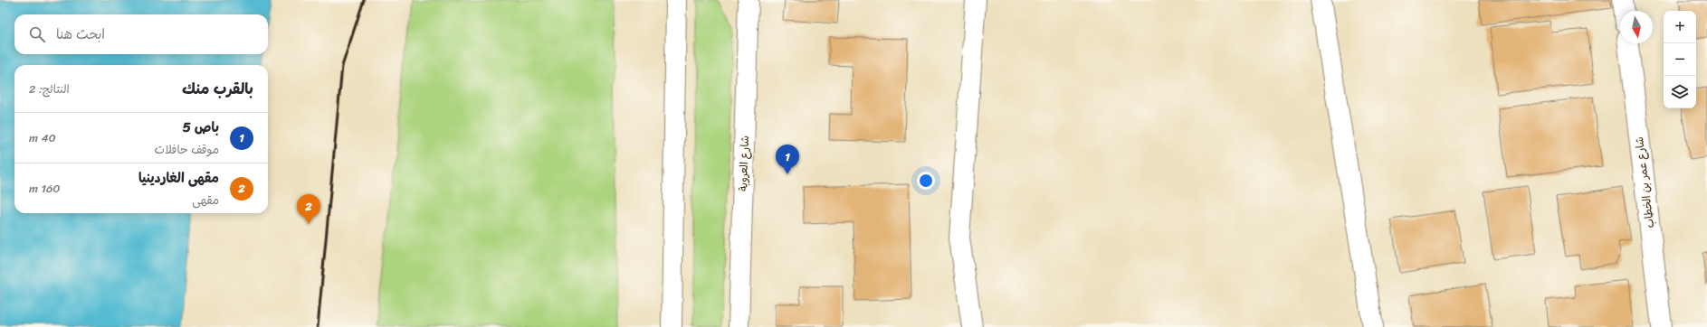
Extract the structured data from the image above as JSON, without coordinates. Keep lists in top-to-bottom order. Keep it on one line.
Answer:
{"streets":{"street":["شارع العروبة","شارع عمر بن الخطاب"]},"north":"bottom","page":{"map_buttons":["+","−"],"search":"ابحث هنا","heading":["بالقرب منك","النتائج: 2"],"list":[{"mark":"1","name":"باص 5","note":"موقف حافلات","value":"40 m"},{"mark":"2","name":"مقهى الغاردينيا","note":"مقهى","value":"160 m"}],"pins":["1","2"]}}
